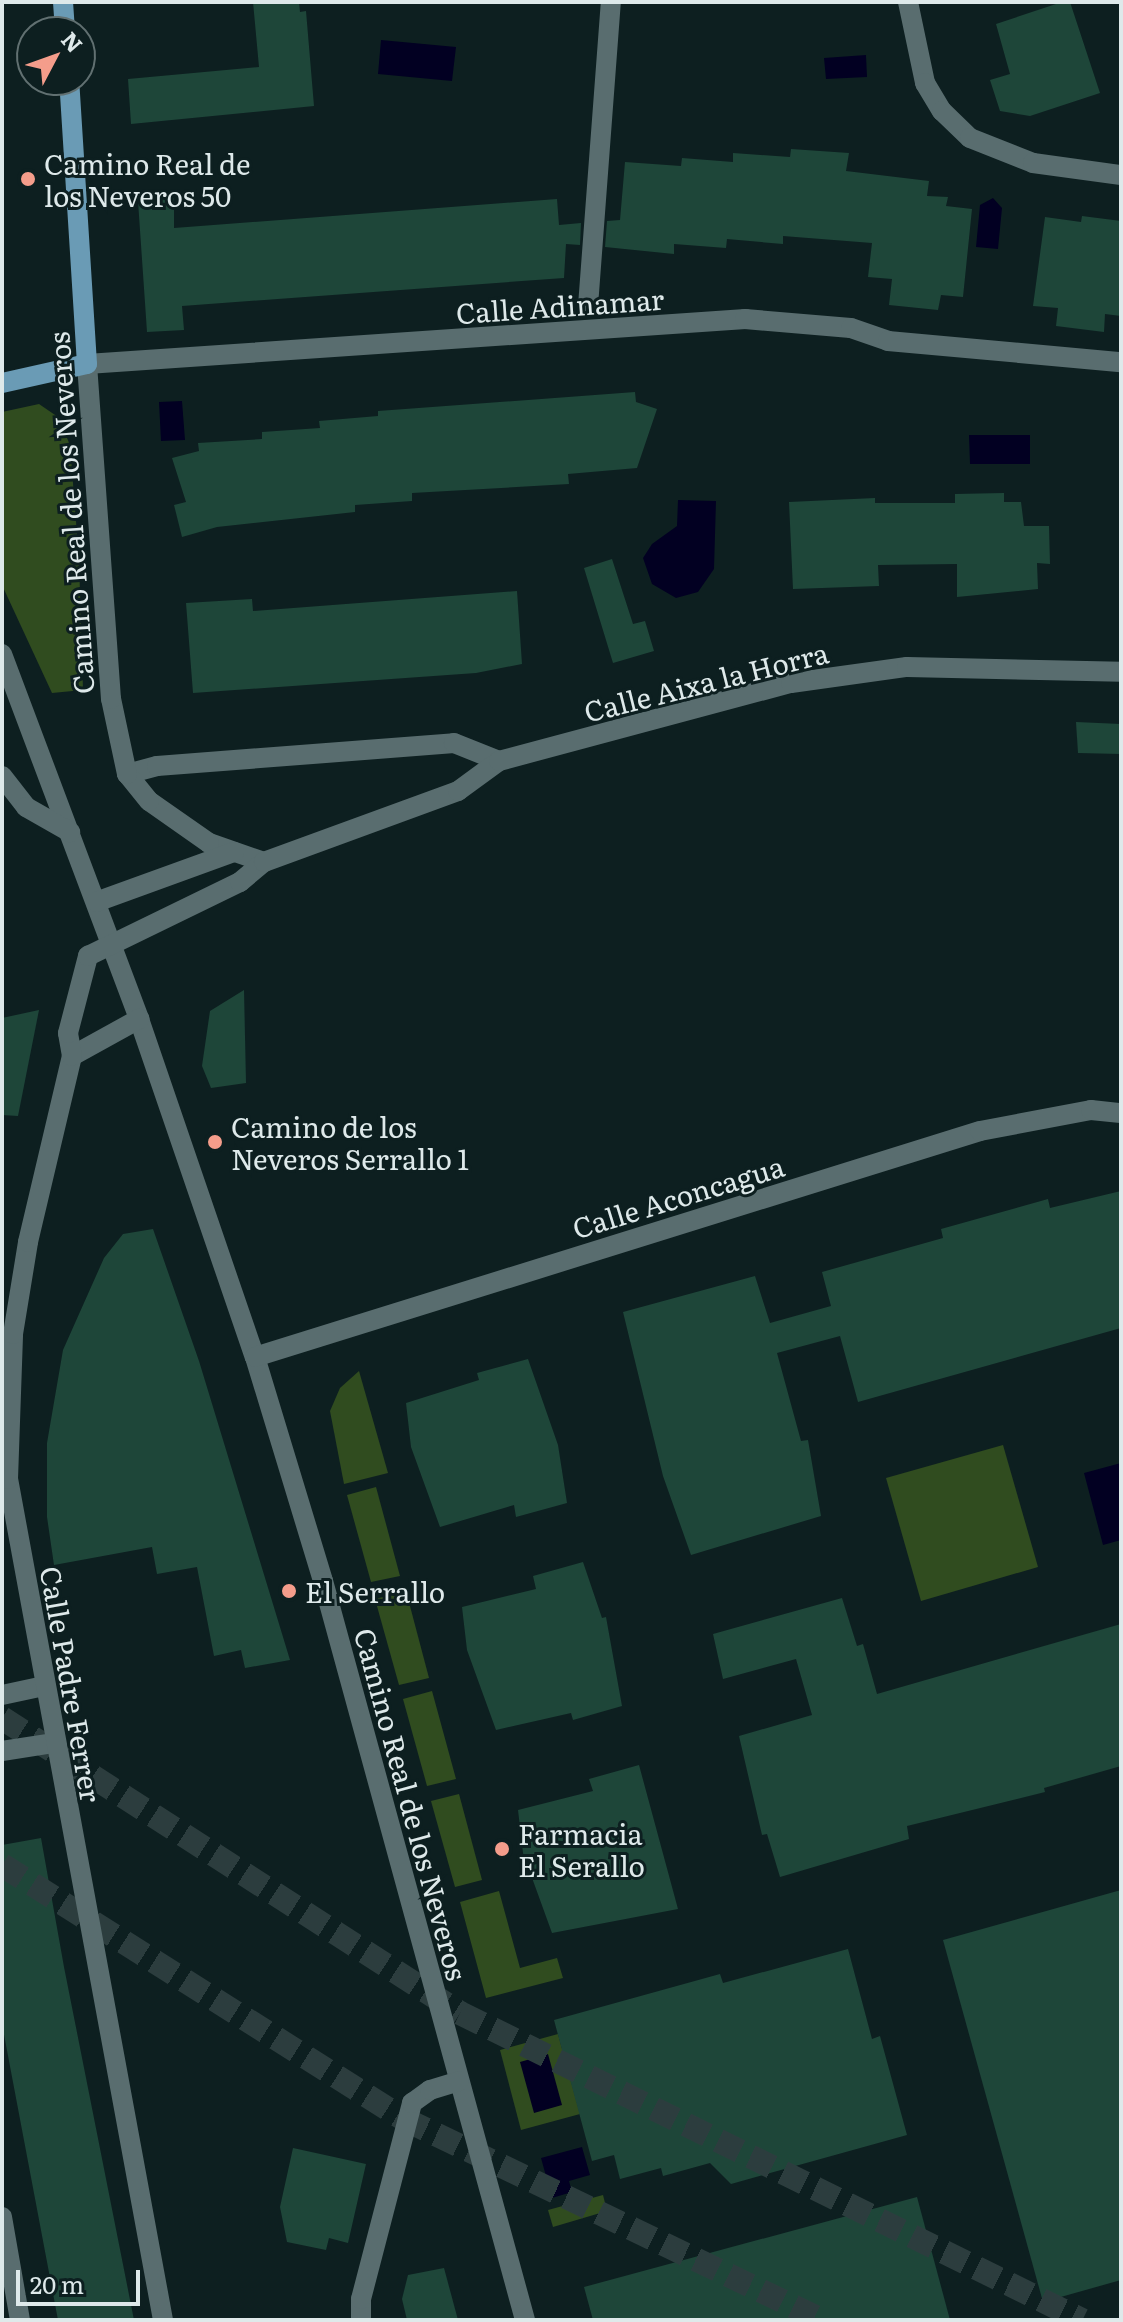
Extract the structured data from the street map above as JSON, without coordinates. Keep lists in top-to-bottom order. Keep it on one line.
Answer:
{"streets":{"main road":["Calle Adinamar","Camino Real de los Neveros"],"street":["Calle Aixa la Horra","Calle Aconcagua","Calle Padre Ferrer"]},"crossings":[["Calle Adinamar","Camino Real de los Neveros"],["Camino Real de los Neveros","Calle Aixa la Horra"],["Camino Real de los Neveros","Calle Aconcagua"],["Camino Real de los Neveros","Calle Padre Ferrer"],["Calle Aixa la Horra","Calle Padre Ferrer"]],"places":["Camino Real de los Neveros 50","Camino de los Neveros Serrallo 1","El Serrallo","Farmacia El Serallo"],"scale_bar":"20 m","north":"top right"}
